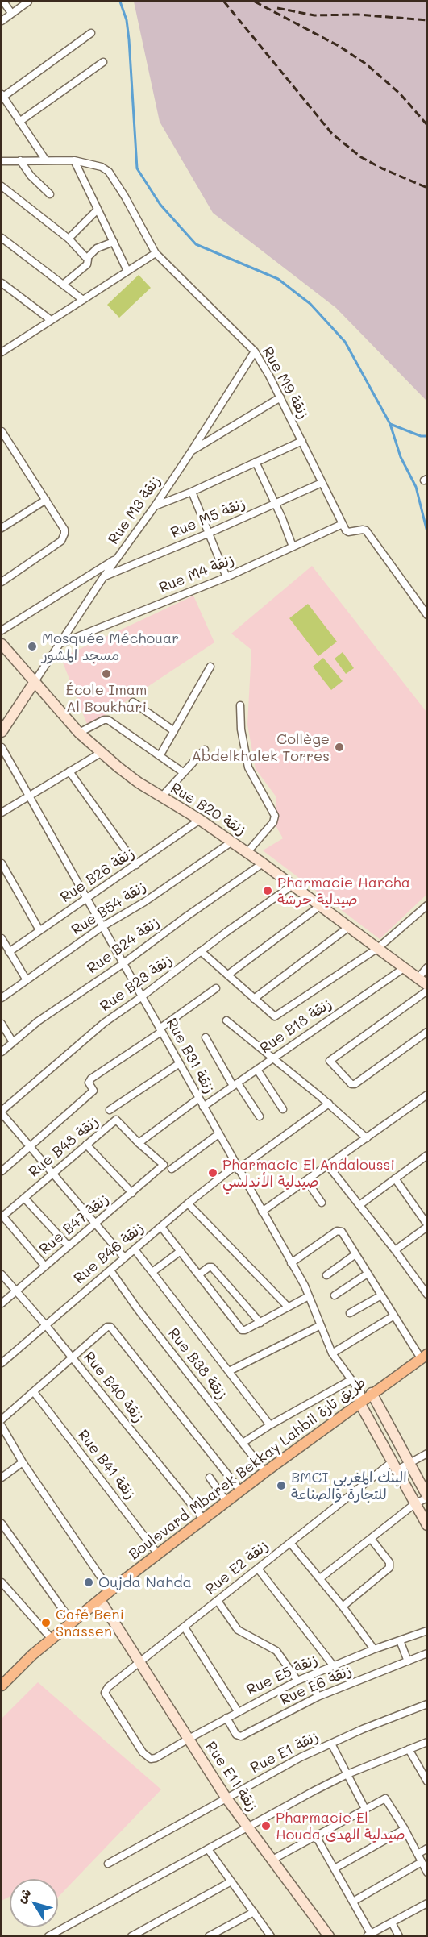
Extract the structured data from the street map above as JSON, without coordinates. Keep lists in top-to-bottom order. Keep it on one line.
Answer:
{"streets":{"main road":["Boulevard Mbarek Bekkay Lahbil طريق تازة"],"street":["Rue M9 زنقة","Rue M3 زنقة","Rue M5 زنقة","Rue M4 زنقة","Rue B20 زنقة","Rue B26 زنقة","Rue B54 زنقة","Rue B24 زنقة","Rue B23 زنقة","Rue B18 زنقة","Rue B31 زنقة","Rue B48 زنقة","Rue B47 زنقة","Rue B46 زنقة","Rue B38 زنقة","Rue B40 زنقة","Rue B41 زنقة","Rue E2 زنقة","Rue E5 زنقة","Rue E6 زنقة","Rue E1 زنقة","Rue E11 زنقة"]},"crossings":[["Rue M9 زنقة","Rue M3 زنقة"],["Rue M9 زنقة","Rue M5 زنقة"],["Rue M9 زنقة","Rue M4 زنقة"],["Rue M3 زنقة","Rue M5 زنقة"],["Rue M3 زنقة","Rue M4 زنقة"],["Rue M3 زنقة","Rue B20 زنقة"],["Rue B20 زنقة","Rue B26 زنقة"],["Rue B20 زنقة","Rue B54 زنقة"],["Rue B20 زنقة","Rue B24 زنقة"],["Rue B20 زنقة","Rue B23 زنقة"],["Rue B20 زنقة","Rue B18 زنقة"],["Rue B26 زنقة","Rue B31 زنقة"],["Rue B54 زنقة","Rue B31 زنقة"],["Rue B24 زنقة","Rue B31 زنقة"],["Rue B23 زنقة","Rue B31 زنقة"],["Rue B18 زنقة","Rue B31 زنقة"],["Rue B31 زنقة","Rue B46 زنقة"],["Rue B31 زنقة","Boulevard Mbarek Bekkay Lahbil طريق تازة"],["Rue B48 زنقة","Rue B47 زنقة"],["Rue B47 زنقة","Rue B40 زنقة"],["Rue B46 زنقة","Rue B38 زنقة"],["Rue B46 زنقة","Rue B40 زنقة"],["Rue B38 زنقة","Boulevard Mbarek Bekkay Lahbil طريق تازة"],["Rue B40 زنقة","Boulevard Mbarek Bekkay Lahbil طريق تازة"],["Rue B41 زنقة","Boulevard Mbarek Bekkay Lahbil طريق تازة"],["Boulevard Mbarek Bekkay Lahbil طريق تازة","Rue E11 زنقة"],["Rue E2 زنقة","Rue E5 زنقة"],["Rue E2 زنقة","Rue E11 زنقة"],["Rue E5 زنقة","Rue E6 زنقة"],["Rue E5 زنقة","Rue E11 زنقة"],["Rue E1 زنقة","Rue E11 زنقة"]],"places":["Mosquée Méchouar مسجد المشور","École Imam Al Boukhari","Collège Abdelkhalek Torres","Pharmacie Harcha صيدلية حرشة","Pharmacie El Andaloussi صيدلية الأندلسي","BMCI البنك المغربي للتجارة والصناعة","Oujda Nahda","Café Beni Snassen","Pharmacie El Houda صيدلية الهدى"],"north":"top left"}
